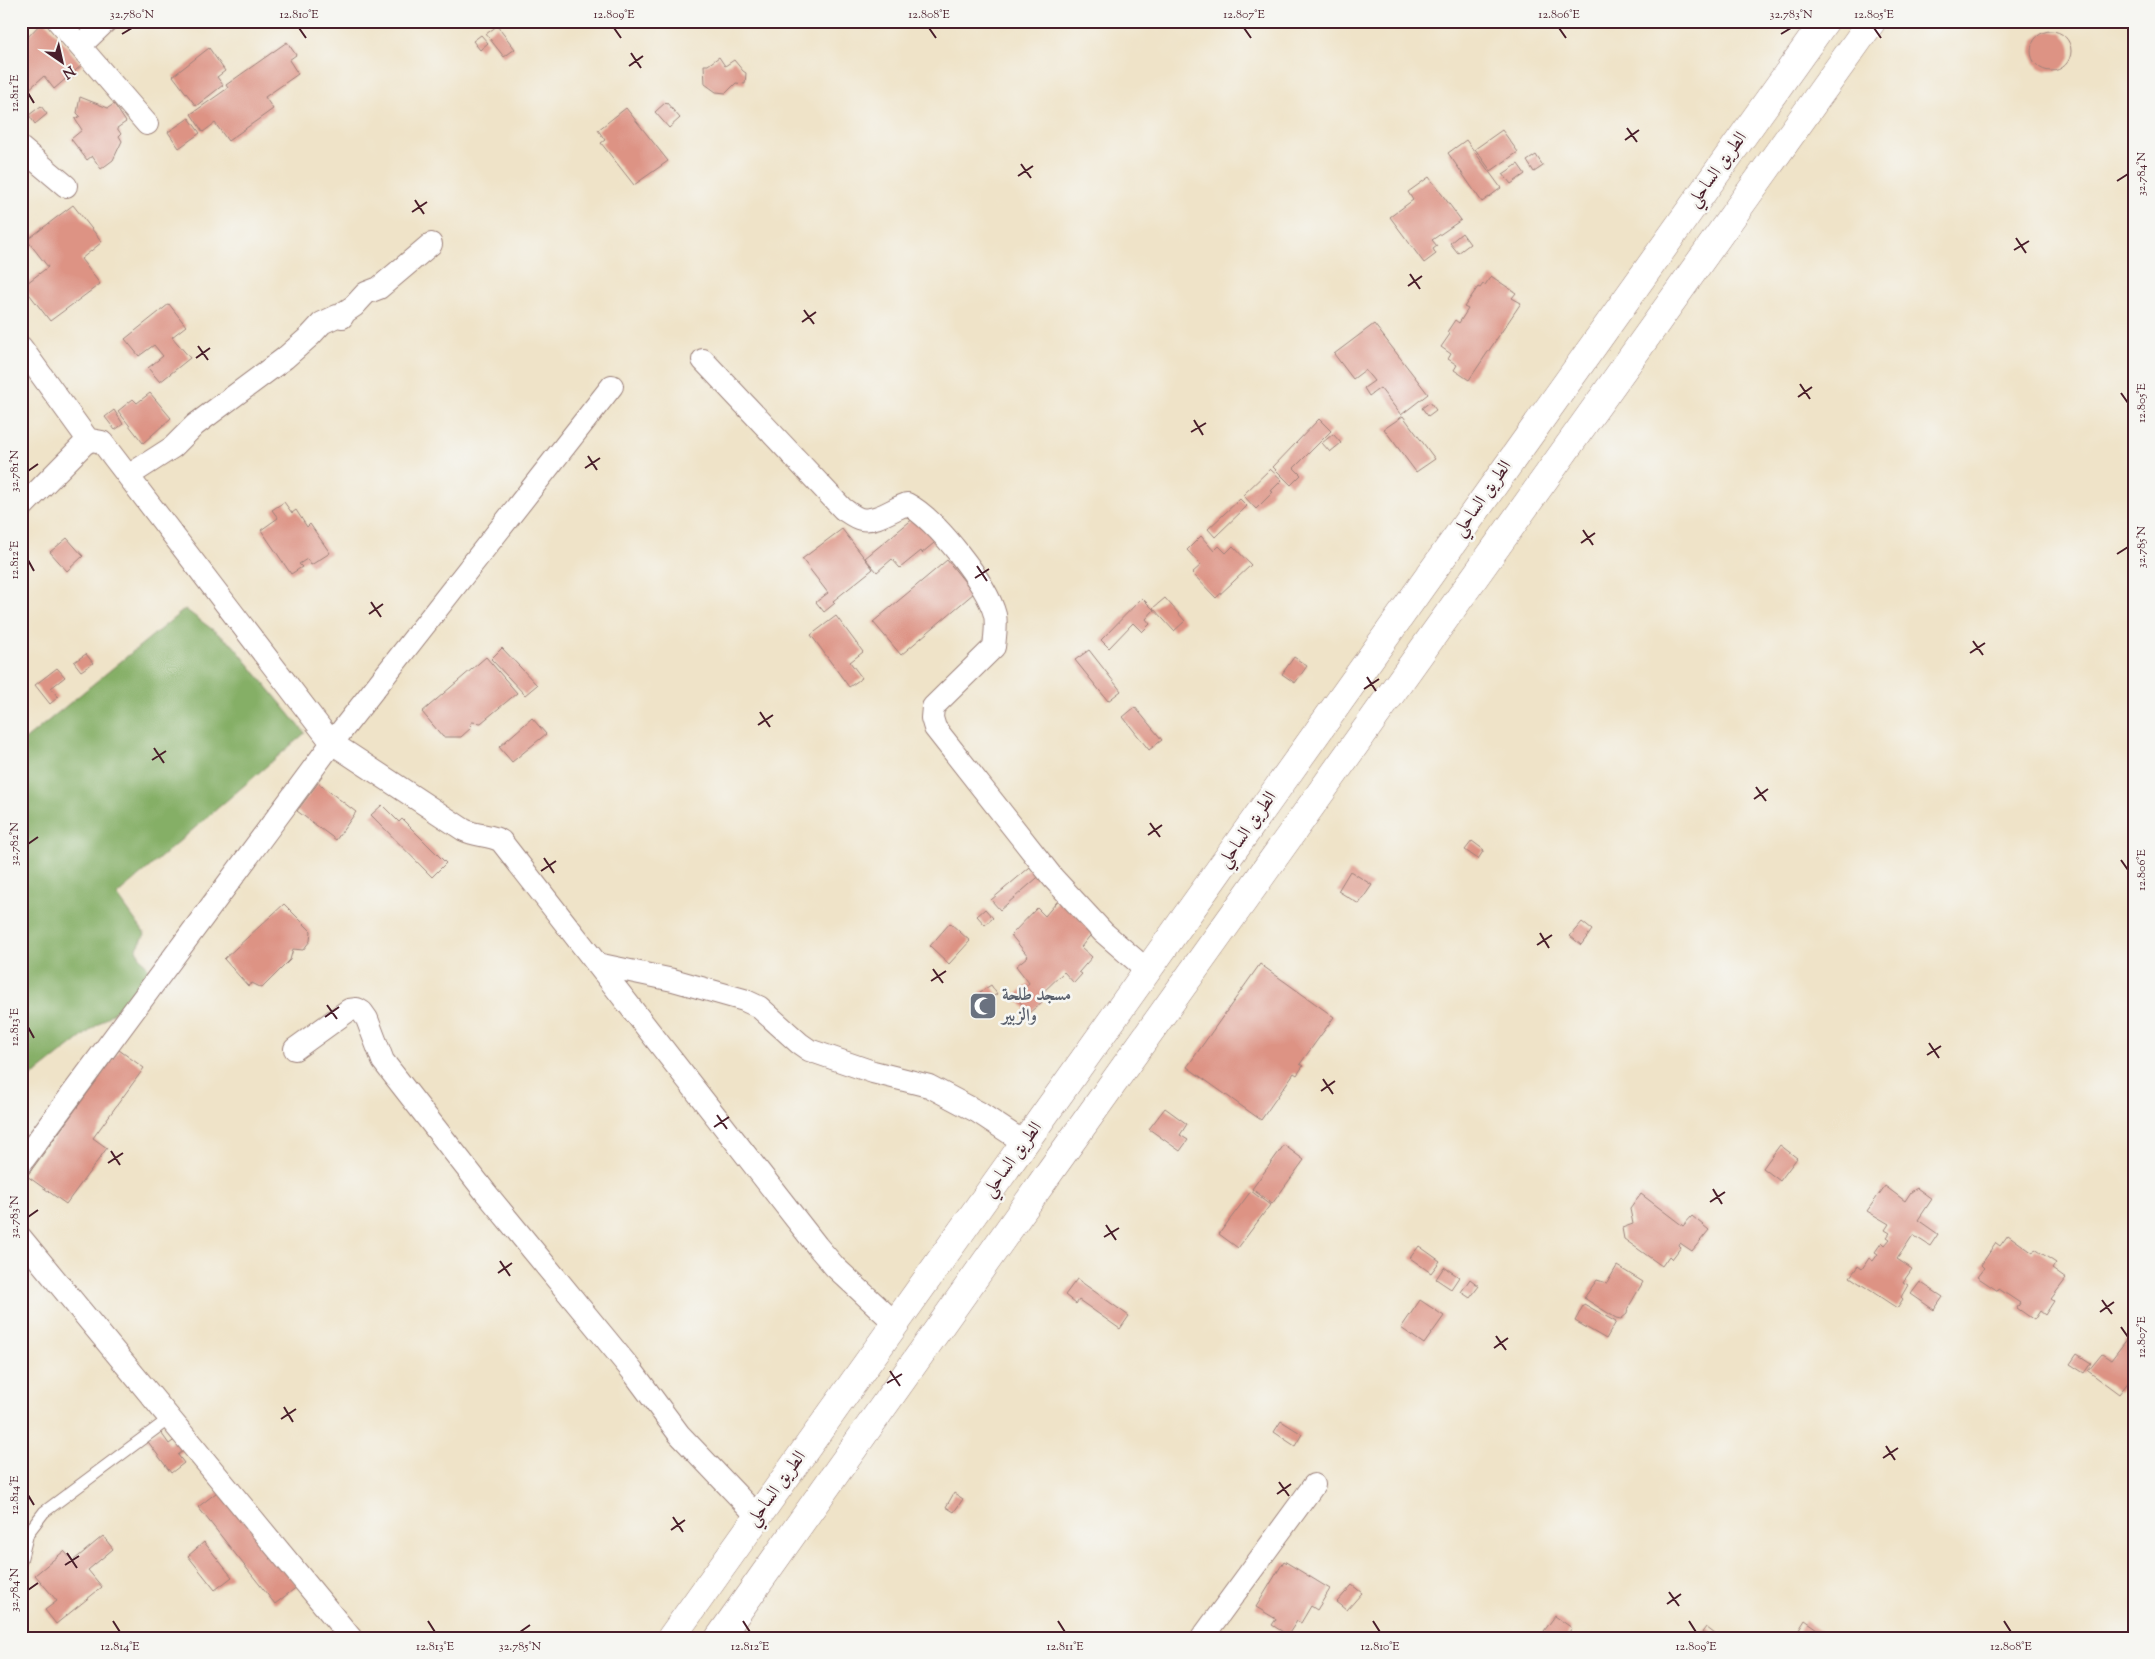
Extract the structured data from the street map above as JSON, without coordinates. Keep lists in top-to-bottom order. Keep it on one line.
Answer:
{"streets":{"highway":["الطريق الساحلي"]},"places":{"mosque":["مسجد طلحة والزبير"]},"north":"bottom right","coordinates":["32.780°N","12.810°E","12.809°E","12.808°E","12.807°E","12.806°E","32.783°N","12.805°E","12.811°E","32.784°N","32.781°N","32.785°N","12.812°E","32.782°N","12.813°E","12.814°E"]}
